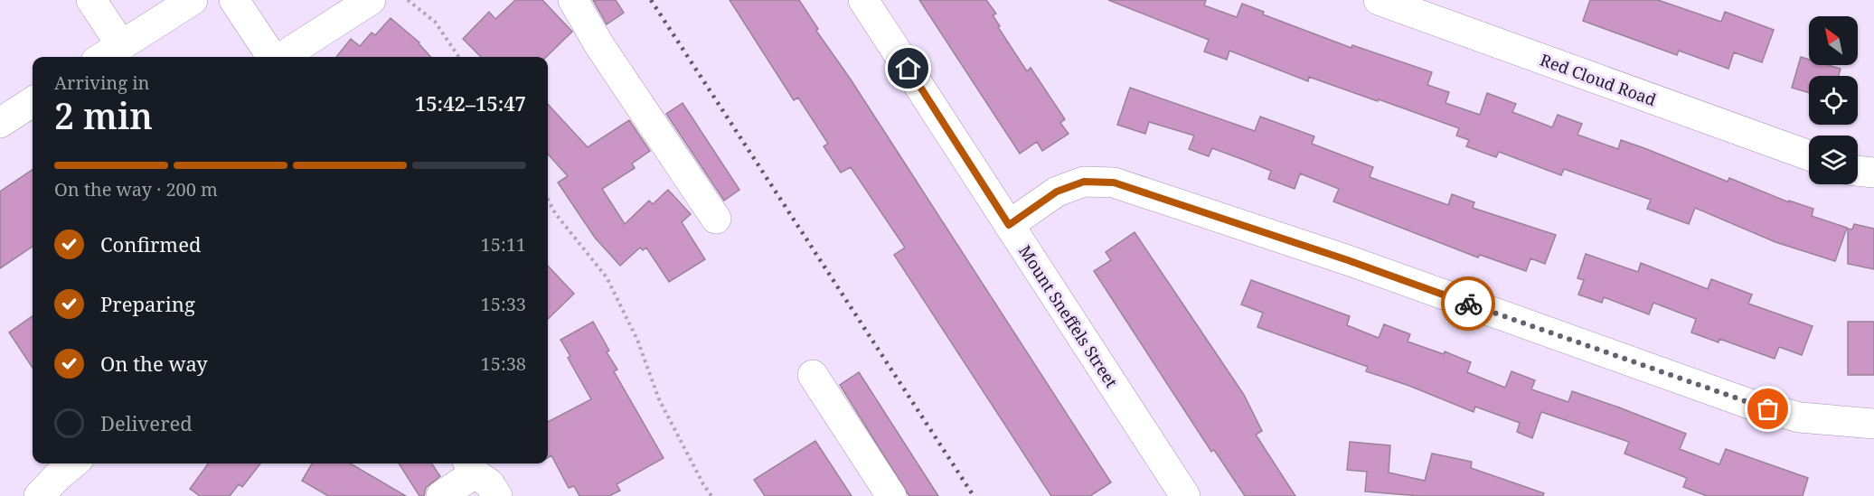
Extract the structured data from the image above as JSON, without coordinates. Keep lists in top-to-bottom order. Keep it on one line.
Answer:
{"streets":{"street":["Red Cloud Road","Mount Sneffels Street"]},"north":"top left","page":{"heading":["2 min","Arriving in","15:42–15:47"],"bar":"On the way · 200 m","list":[["Confirmed","15:11"],["Preparing","15:33"],["On the way","15:38"],"Delivered"]}}
